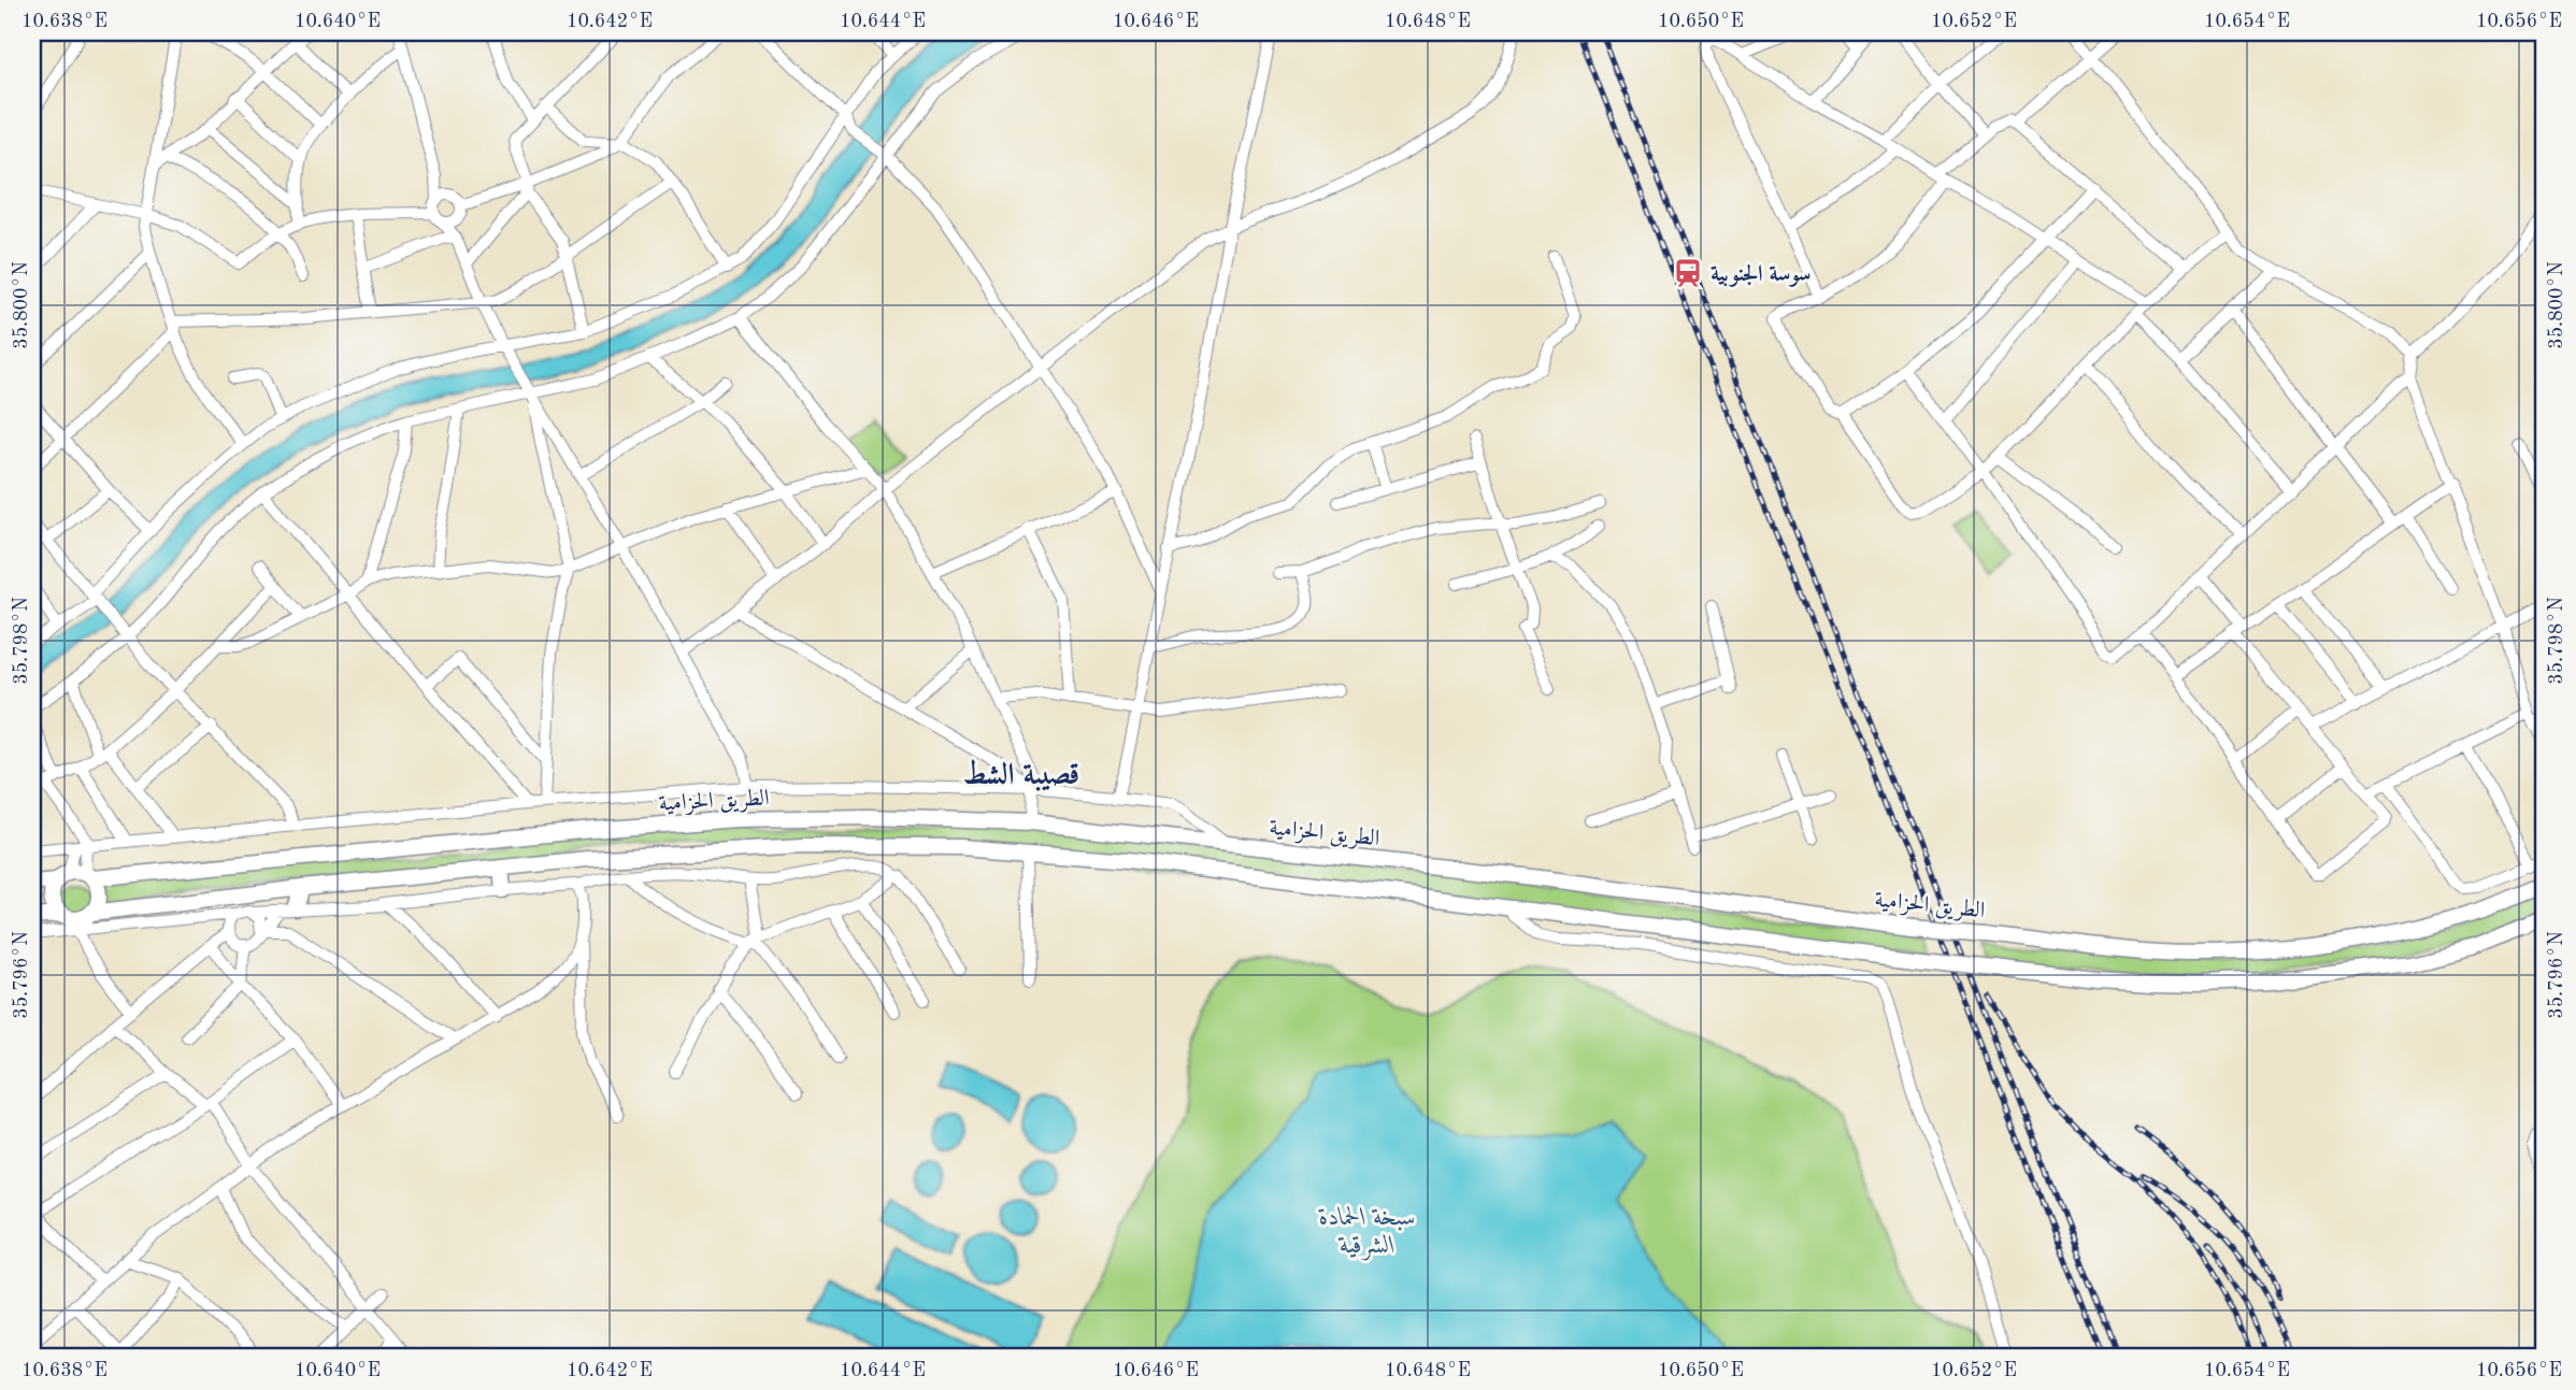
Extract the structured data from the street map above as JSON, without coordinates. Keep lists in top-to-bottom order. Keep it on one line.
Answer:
{"streets":{"highway":["الطريق الحزامية"]},"districts":["قصيبة الشط"],"water":["سبخة الحمادة الشرقية"],"places":{"station":["سوسة الجنوبية"]},"coordinates":["10.638°E","10.640°E","10.642°E","10.644°E","10.646°E","10.648°E","10.650°E","10.652°E","10.654°E","10.656°E","35.800°N","35.798°N","35.796°N"]}
